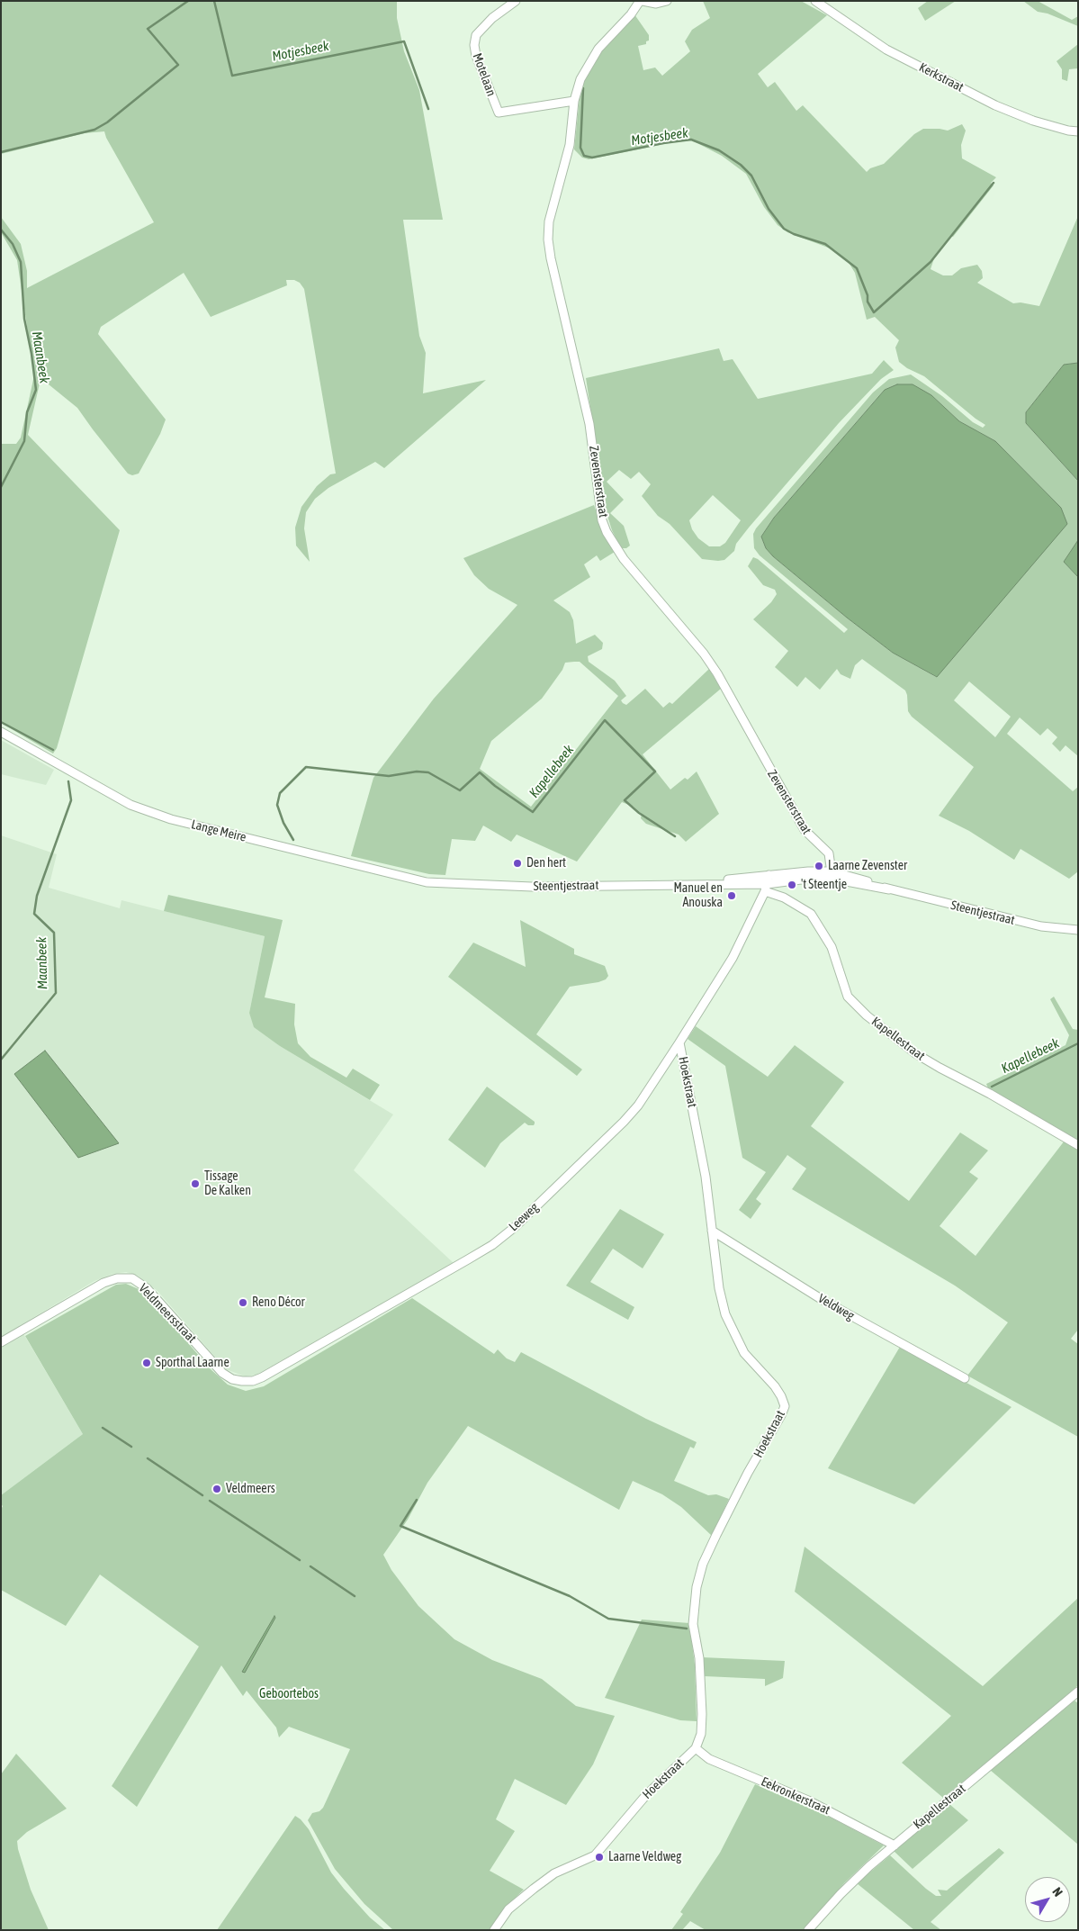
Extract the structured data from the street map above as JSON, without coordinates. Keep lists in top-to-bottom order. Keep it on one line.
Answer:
{"streets":{"street":["Motelaan","Kerkstraat","Zevensterstraat","Lange Meire","Steentjestraat","Kapellestraat","Hoekstraat","Leeweg","Veldweg","Veldmeersstraat","Eekronkerstraat"]},"crossings":[["Motelaan","Zevensterstraat"],["Zevensterstraat","Steentjestraat"],["Lange Meire","Steentjestraat"],["Steentjestraat","Kapellestraat"],["Steentjestraat","Hoekstraat"],["Kapellestraat","Hoekstraat"],["Kapellestraat","Eekronkerstraat"],["Hoekstraat","Leeweg"],["Hoekstraat","Veldweg"],["Hoekstraat","Eekronkerstraat"],["Leeweg","Veldmeersstraat"]],"water":["Motjesbeek","Maanbeek","Kapellebeek"],"parks":["Geboortebos"],"places":["Den hert","Laarne Zevenster","'t Steentje","Manuel en Anouska","Tissage De Kalken","Reno Décor","Sporthal Laarne","Veldmeers","Laarne Veldweg"],"north":"top right"}
